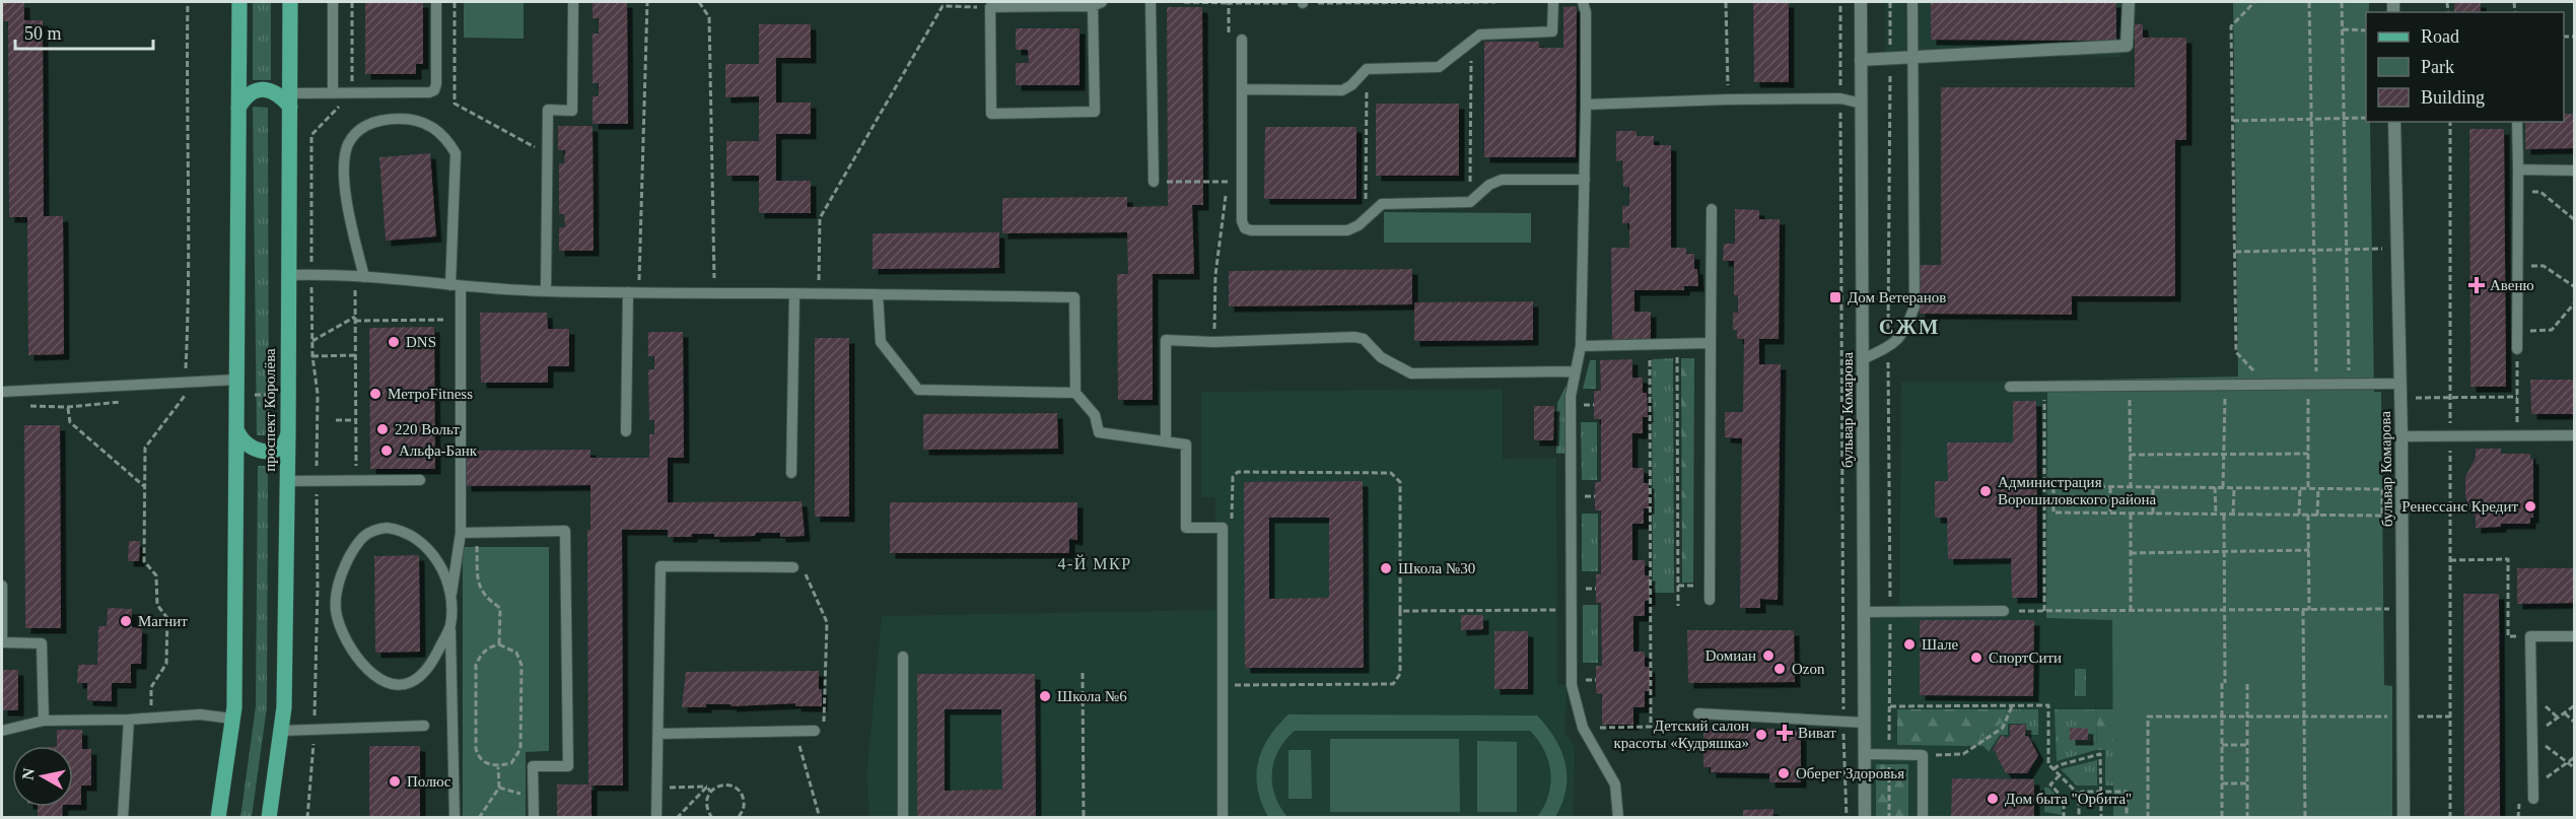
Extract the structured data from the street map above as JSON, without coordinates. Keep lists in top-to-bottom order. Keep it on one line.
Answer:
{"streets":{"main road":["проспект Королёва"],"street":["бульвар Комарова"]},"districts":["СЖМ","4-Й МКР"],"places":{"health":["Авеню","Виват"],"transit":["Дом Ветеранов"],"other":["DNS","МетроFitness","220 Вольт","Альфа-Банк","Администрация Ворошиловского района","Ренессанс Кредит","Школа №30","Магнит","Шале","Dомиан","СпортСити","Ozon","Школа №6","Детский салон красоты «Кудряшка»","Оберег Здоровья","Полюс","Дом быта \"Орбита\""]},"legend":["Road","Park","Building"],"scale_bar":"50 m","north":"left"}
